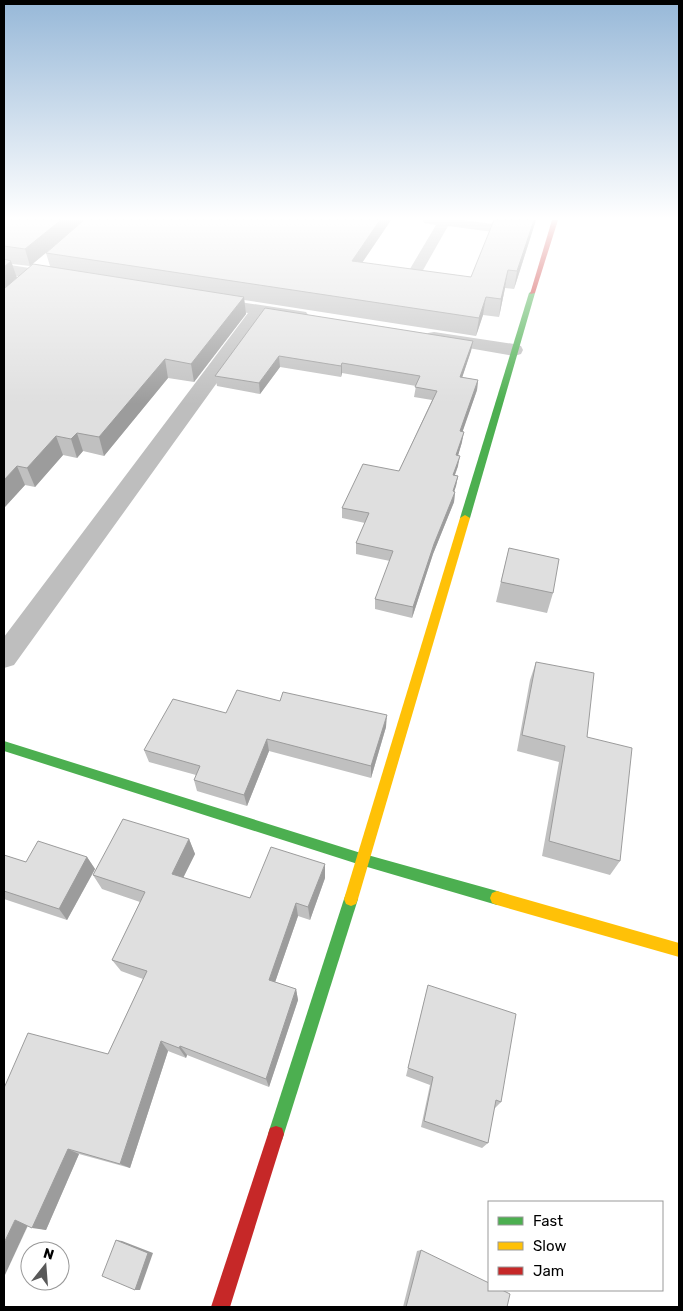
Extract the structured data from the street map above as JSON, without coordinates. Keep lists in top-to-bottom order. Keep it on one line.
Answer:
{"legend":["Fast","Slow","Jam"],"north":"top"}
